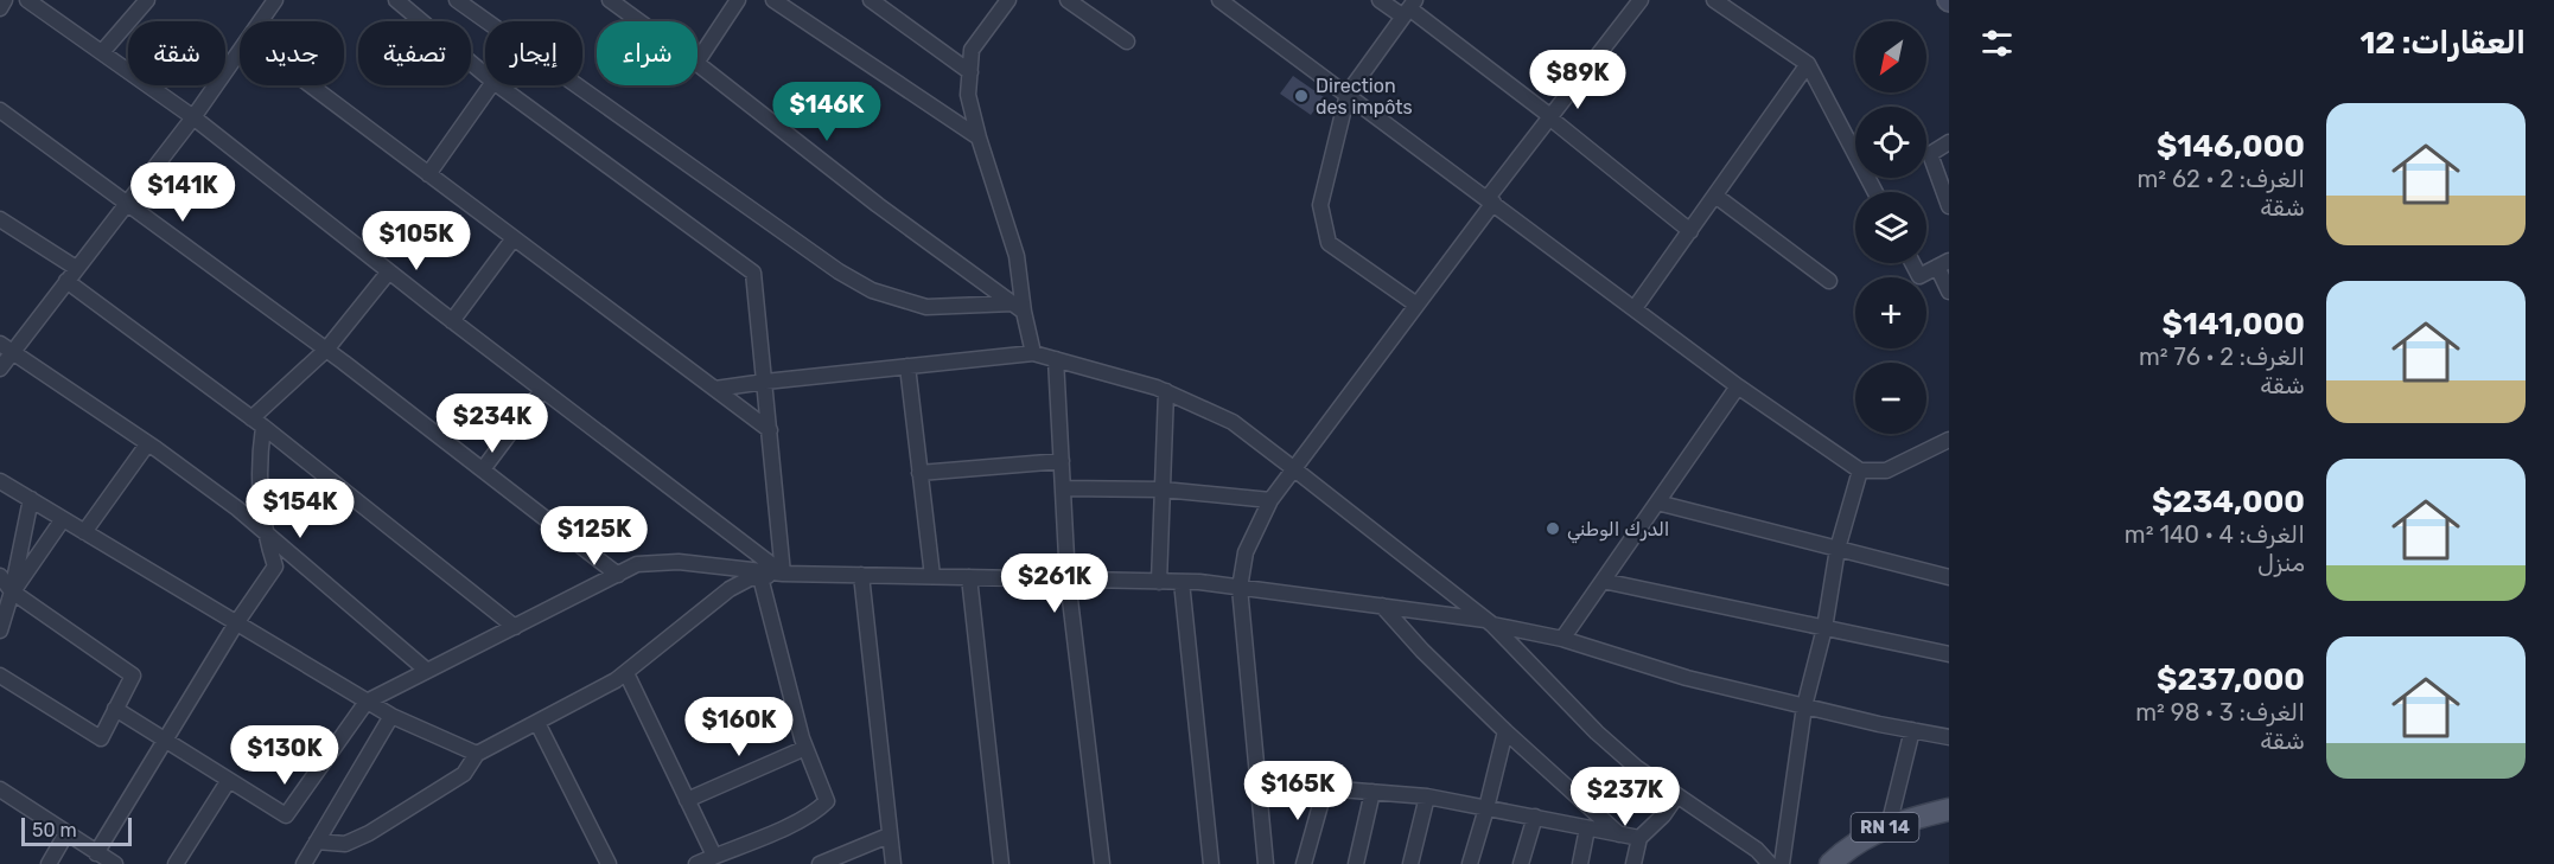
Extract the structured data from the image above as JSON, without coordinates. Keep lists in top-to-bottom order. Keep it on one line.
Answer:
{"streets":{"main road":["RN 14"]},"places":["Direction des impôts","الدرك الوطني"],"scale_bar":"50 m","north":"bottom left","page":{"heading":"العقارات: 12","map_buttons":["+","−"],"chip":["شراء","إيجار","تصفية","جديد","شقة"],"price":["$89K","$146K","$141K","$105K","$234K","$154K","$125K","$261K","$160K","$130K","$165K","$237K"],"list":[{"name":"$146,000","note":"الغرف: 2 · 62 m² · شقة"},{"name":"$141,000","note":"الغرف: 2 · 76 m² · شقة"},{"name":"$234,000","note":"الغرف: 4 · 140 m² · منزل"},{"name":"$237,000","note":"الغرف: 3 · 98 m² · شقة"}],"scale":"50 m"}}
